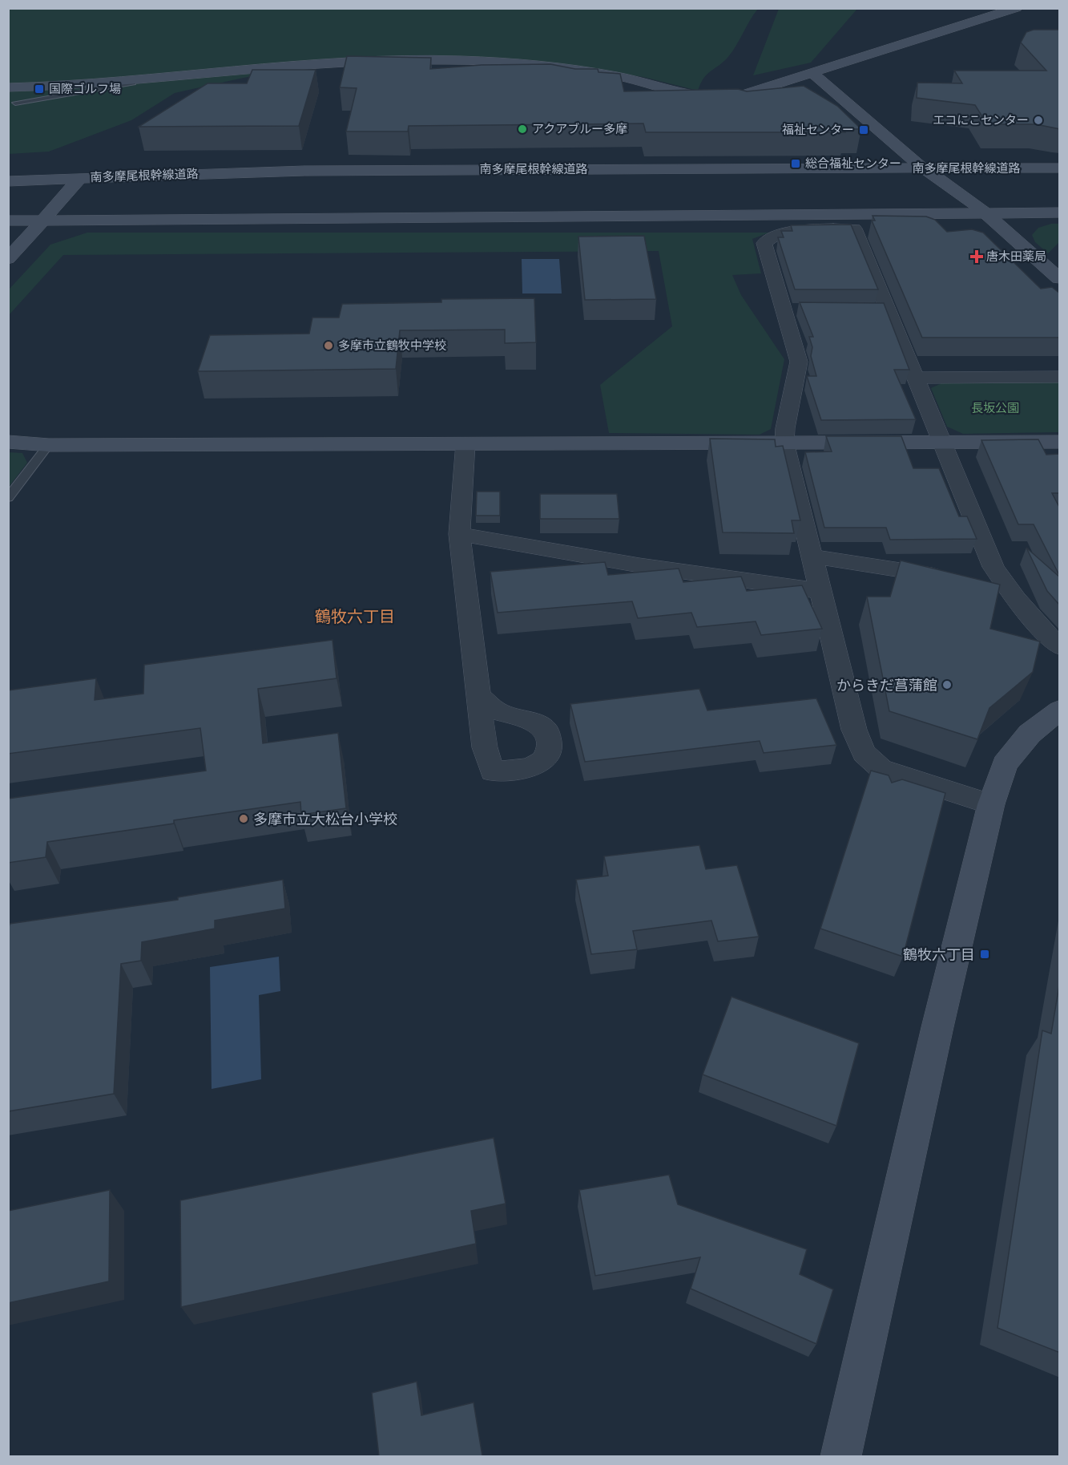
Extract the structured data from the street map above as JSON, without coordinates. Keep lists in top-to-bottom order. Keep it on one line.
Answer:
{"streets":{"street":["南多摩尾根幹線道路"]},"districts":["鶴牧六丁目"],"parks":["長坂公園"],"places":{"transit":["国際ゴルフ場","福祉センター","総合福祉センター","鶴牧六丁目"],"other":["エコにこセンター","アクアブルー多摩","多摩市立鶴牧中学校","からきだ菖蒲館","多摩市立大松台小学校"],"health":["唐木田薬局"]}}
